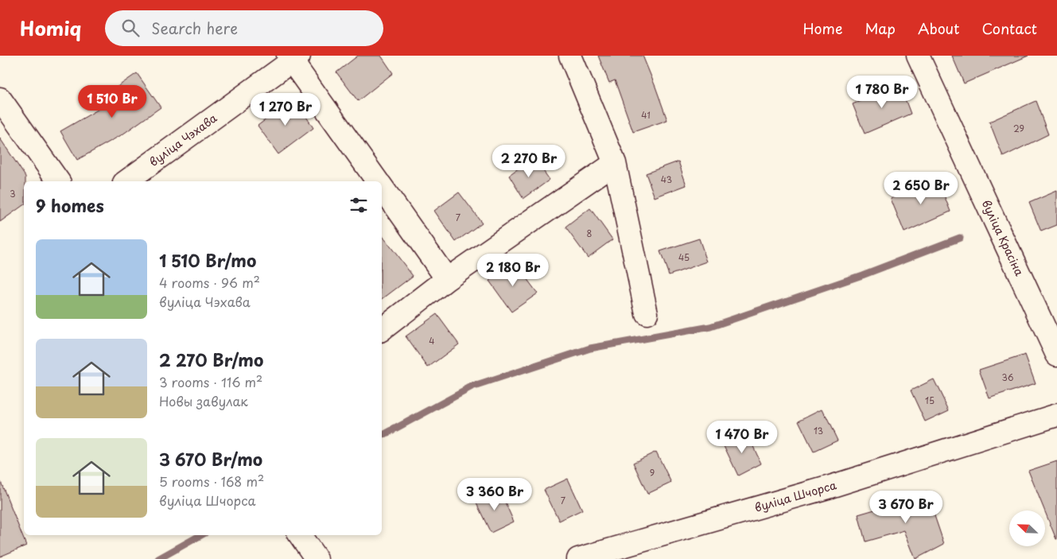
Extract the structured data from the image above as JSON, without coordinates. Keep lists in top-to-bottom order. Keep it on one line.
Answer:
{"streets":{"street":["вуліца Чэхава","вуліца Красіна","вуліца Шчорса"]},"house_numbers":["41","29","43","3","7","8","45","4","36","15","13","9","7"],"north":"top left","page":{"header":"Homiq","search":"Search here","nav":["Home","Map","About","Contact"],"price":["1 780 Br","1 510 Br","1 270 Br","2 270 Br","2 650 Br","2 180 Br","1 470 Br","3 360 Br","3 670 Br"],"heading":"9 homes","list":[{"name":"1 510 Br/mo","note":"4 rooms · 96 m² · вуліца Чэхава"},{"name":"2 270 Br/mo","note":"3 rooms · 116 m² · Новы завулак"},{"name":"3 670 Br/mo","note":"5 rooms · 168 m² · вуліца Шчорса"}]}}
